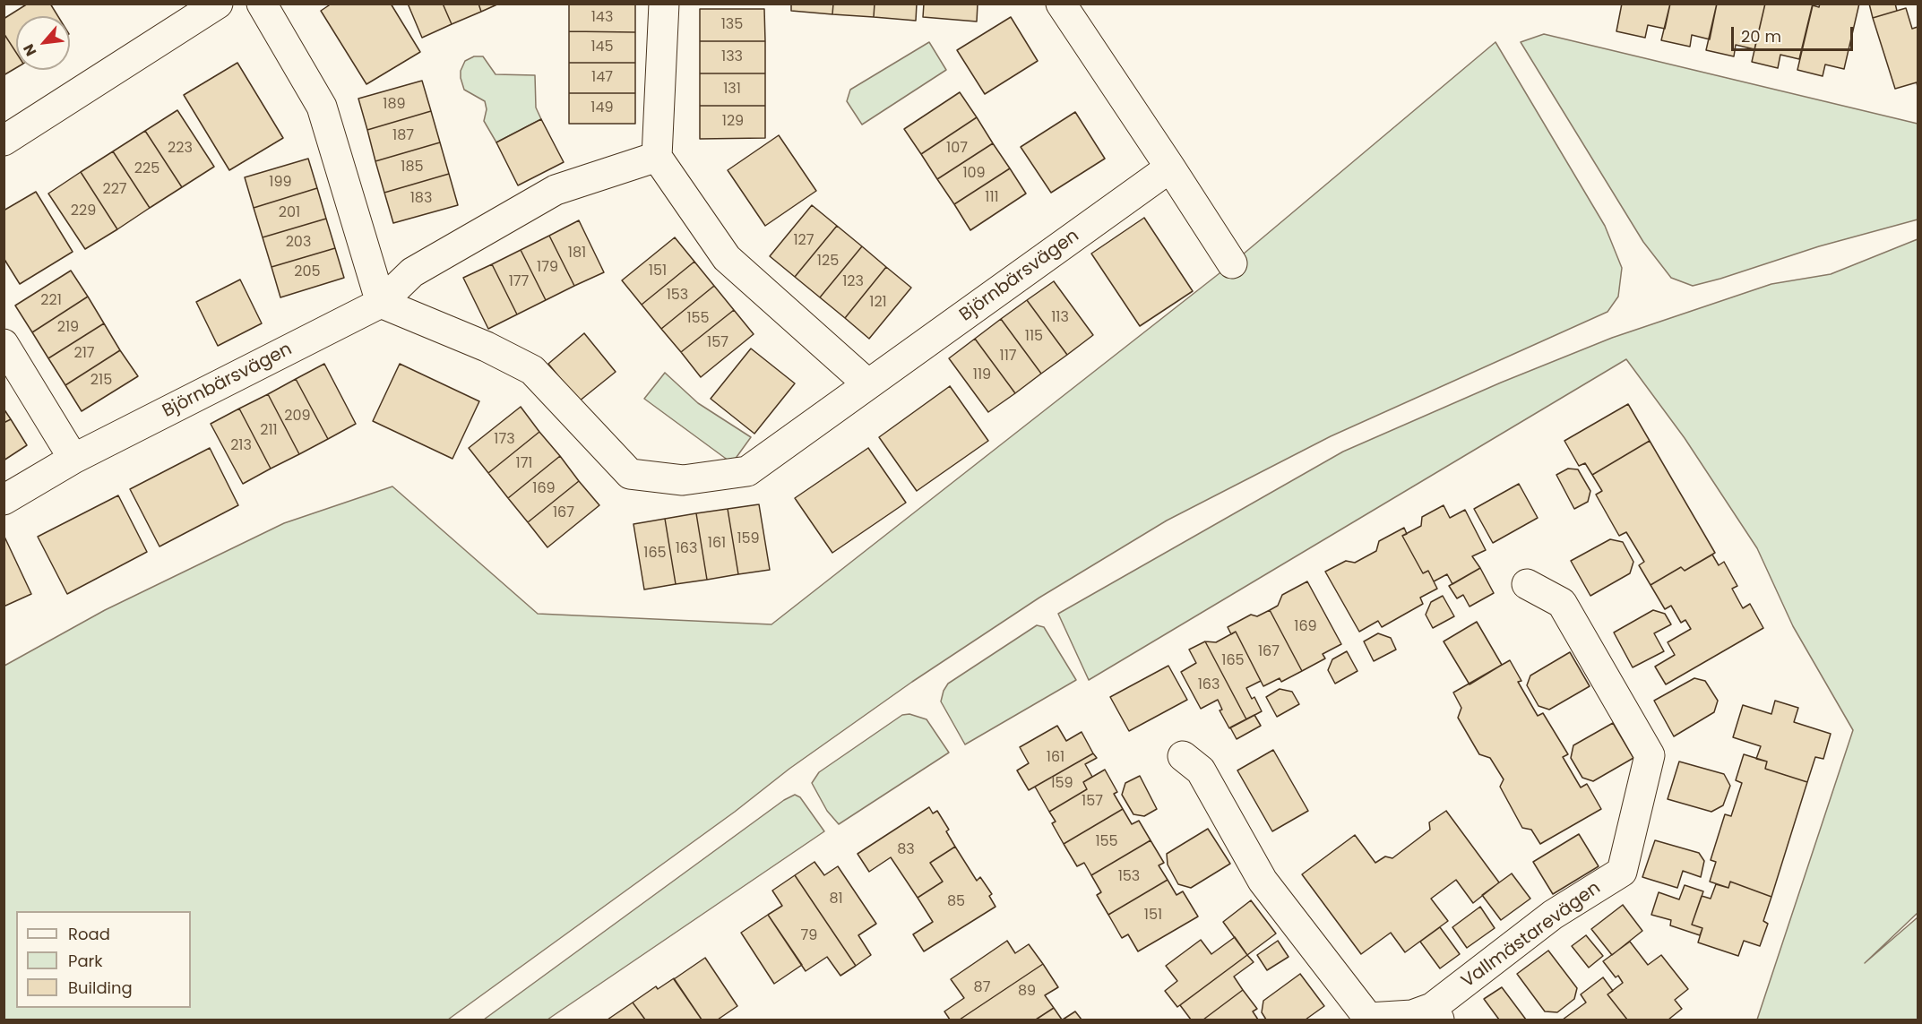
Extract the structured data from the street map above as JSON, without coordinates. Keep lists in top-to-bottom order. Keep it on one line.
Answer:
{"streets":{"street":["Björnbärsvägen","Vallmästarevägen"]},"house_numbers":["143","135","145","133","147","131","189","149","129","187","223","107","185","225","109","199","227","111","183","229","201","127","203","181","125","179","151","205","177","123","153","221","121","113","155","219","115","157","217","117","119","215","209","211","173","213","171","169","167","159","161","163","165","169","167","165","163","161","159","157","155","83","153","81","85","151","79","87","89"],"legend":["Road","Park","Building"],"scale_bar":"20 m","north":"bottom left"}
